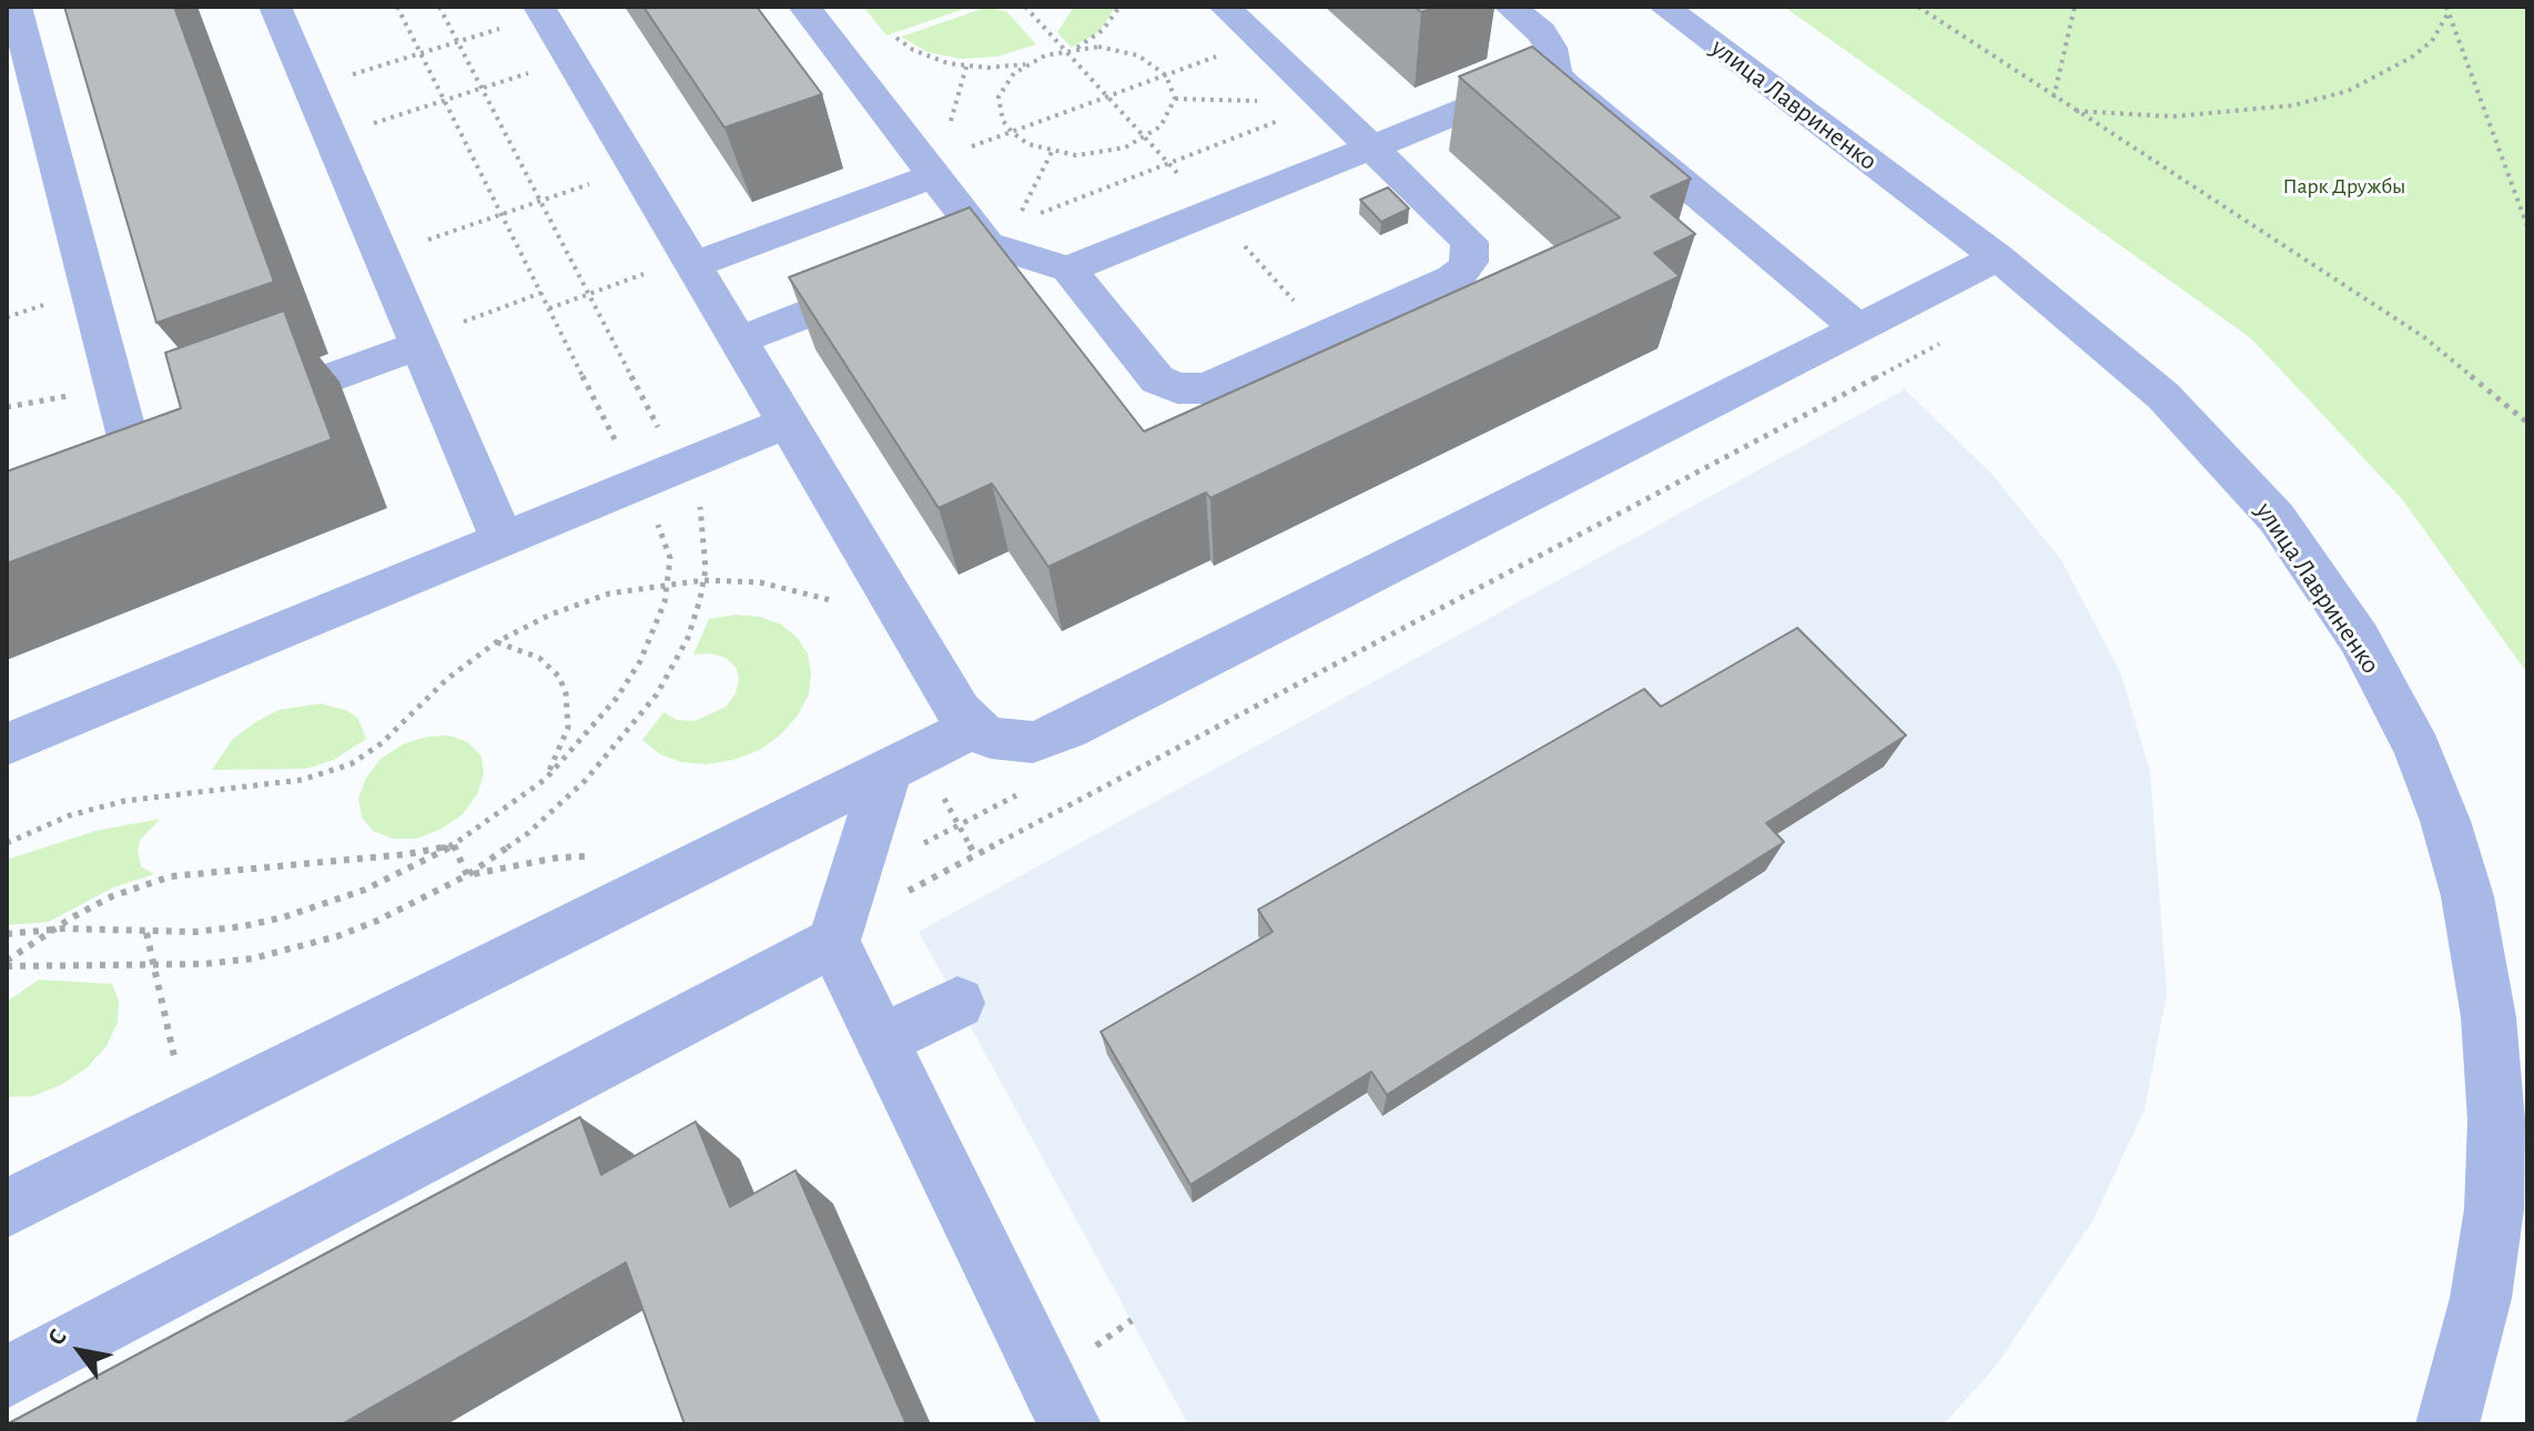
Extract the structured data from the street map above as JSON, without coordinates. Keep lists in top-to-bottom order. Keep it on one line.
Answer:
{"streets":{"street":["улица Лавриненко"]},"parks":["Парк Дружбы"],"north":"top left"}
